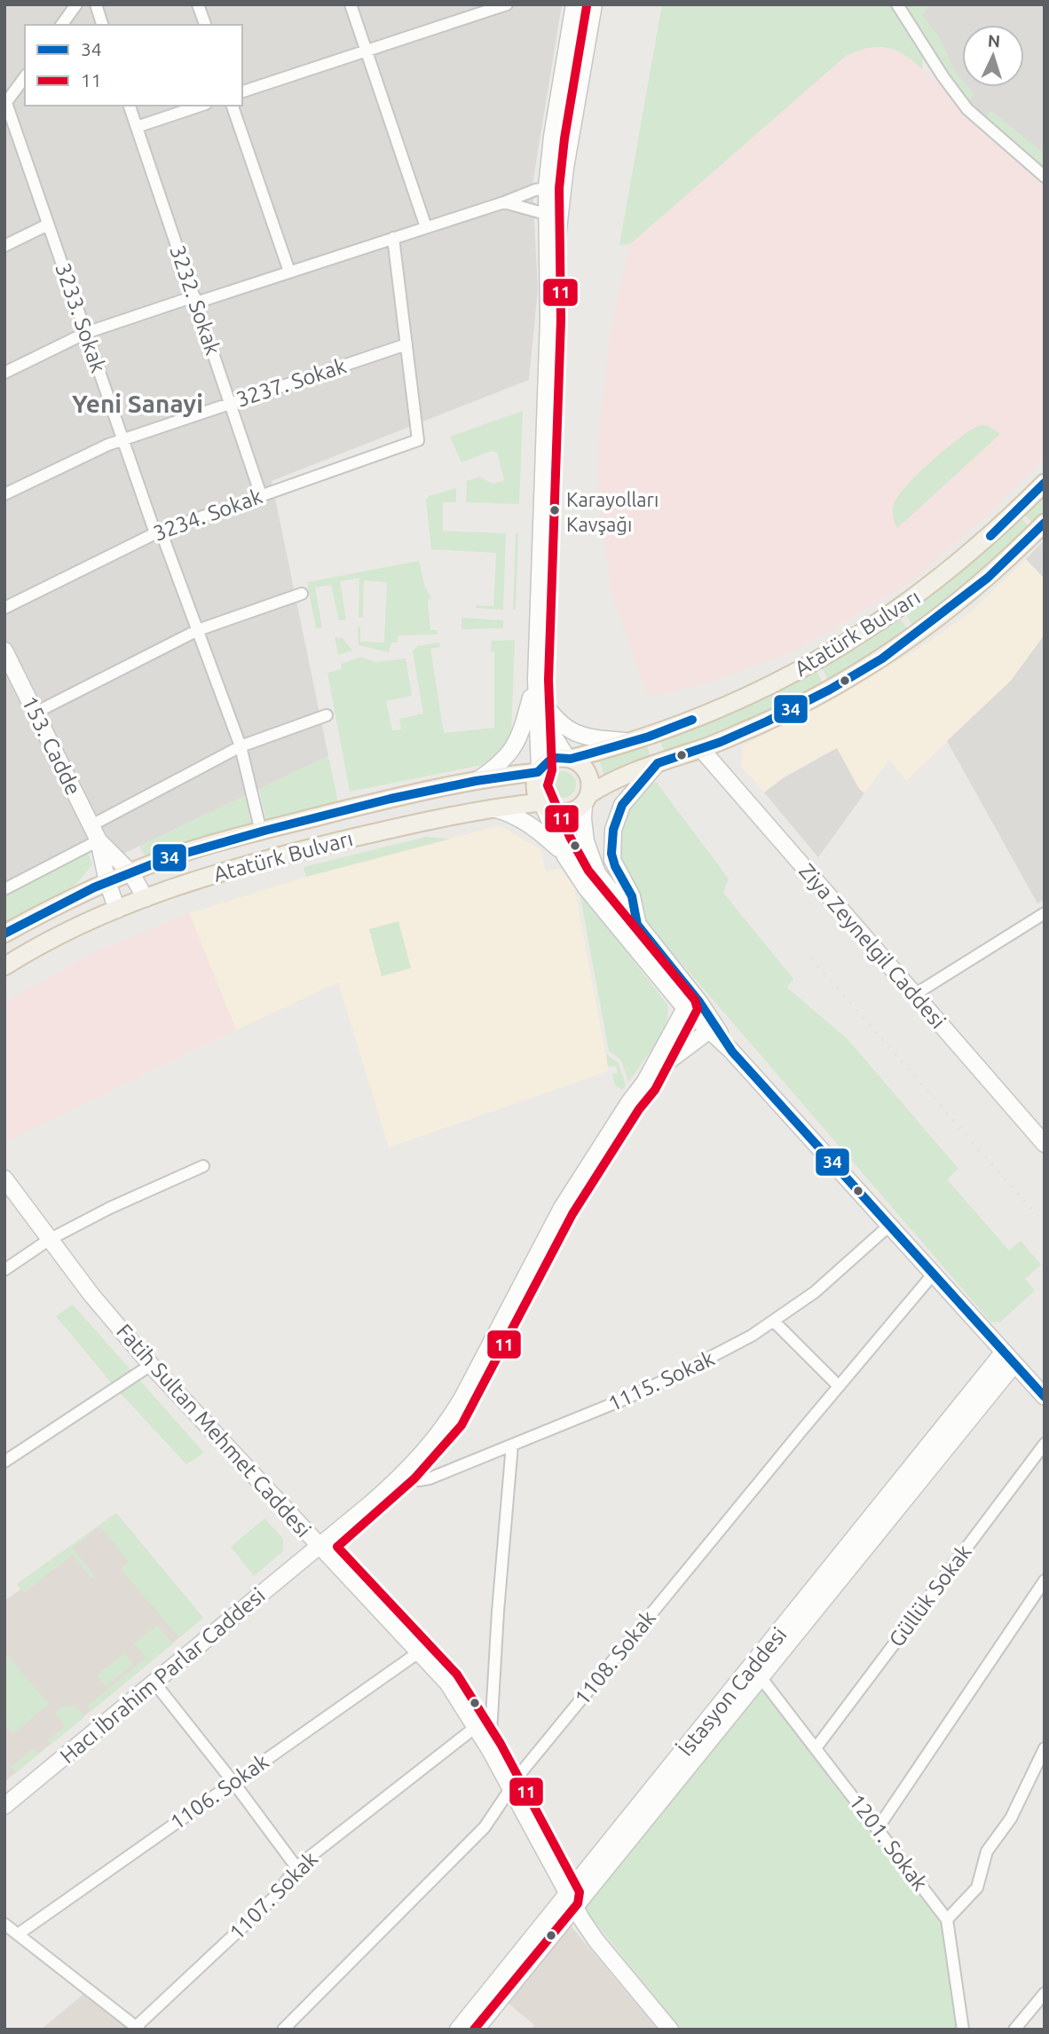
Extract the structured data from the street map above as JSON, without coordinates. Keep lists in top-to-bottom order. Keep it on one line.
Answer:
{"streets":{"main road":["Atatürk Bulvarı","153. Cadde","Ziya Zeynelgil Caddesi","Fatih Sultan Mehmet Caddesi","Hacı İbrahim Parlar Caddesi","İstasyon Caddesi"],"street":["3232. Sokak","3233. Sokak","3237. Sokak","3234. Sokak","1115. Sokak","Güllük Sokak","1108. Sokak","1106. Sokak","1201. Sokak","1107. Sokak"]},"crossings":[["3232. Sokak","3237. Sokak"],["3232. Sokak","3234. Sokak"],["3233. Sokak","3237. Sokak"],["3233. Sokak","3234. Sokak"],["3233. Sokak","Atatürk Bulvarı"],["3237. Sokak","3234. Sokak"],["Atatürk Bulvarı","Ziya Zeynelgil Caddesi"],["1115. Sokak","Hacı İbrahim Parlar Caddesi"],["Fatih Sultan Mehmet Caddesi","1108. Sokak"],["Fatih Sultan Mehmet Caddesi","Hacı İbrahim Parlar Caddesi"],["Fatih Sultan Mehmet Caddesi","İstasyon Caddesi"],["Fatih Sultan Mehmet Caddesi","1106. Sokak"],["Fatih Sultan Mehmet Caddesi","1107. Sokak"],["Güllük Sokak","1201. Sokak"],["İstasyon Caddesi","1201. Sokak"]],"districts":["Yeni Sanayi"],"places":["Karayolları Kavşağı"],"lines":["transit line 11","transit line 34"],"legend":["34","11"],"north":"top"}
